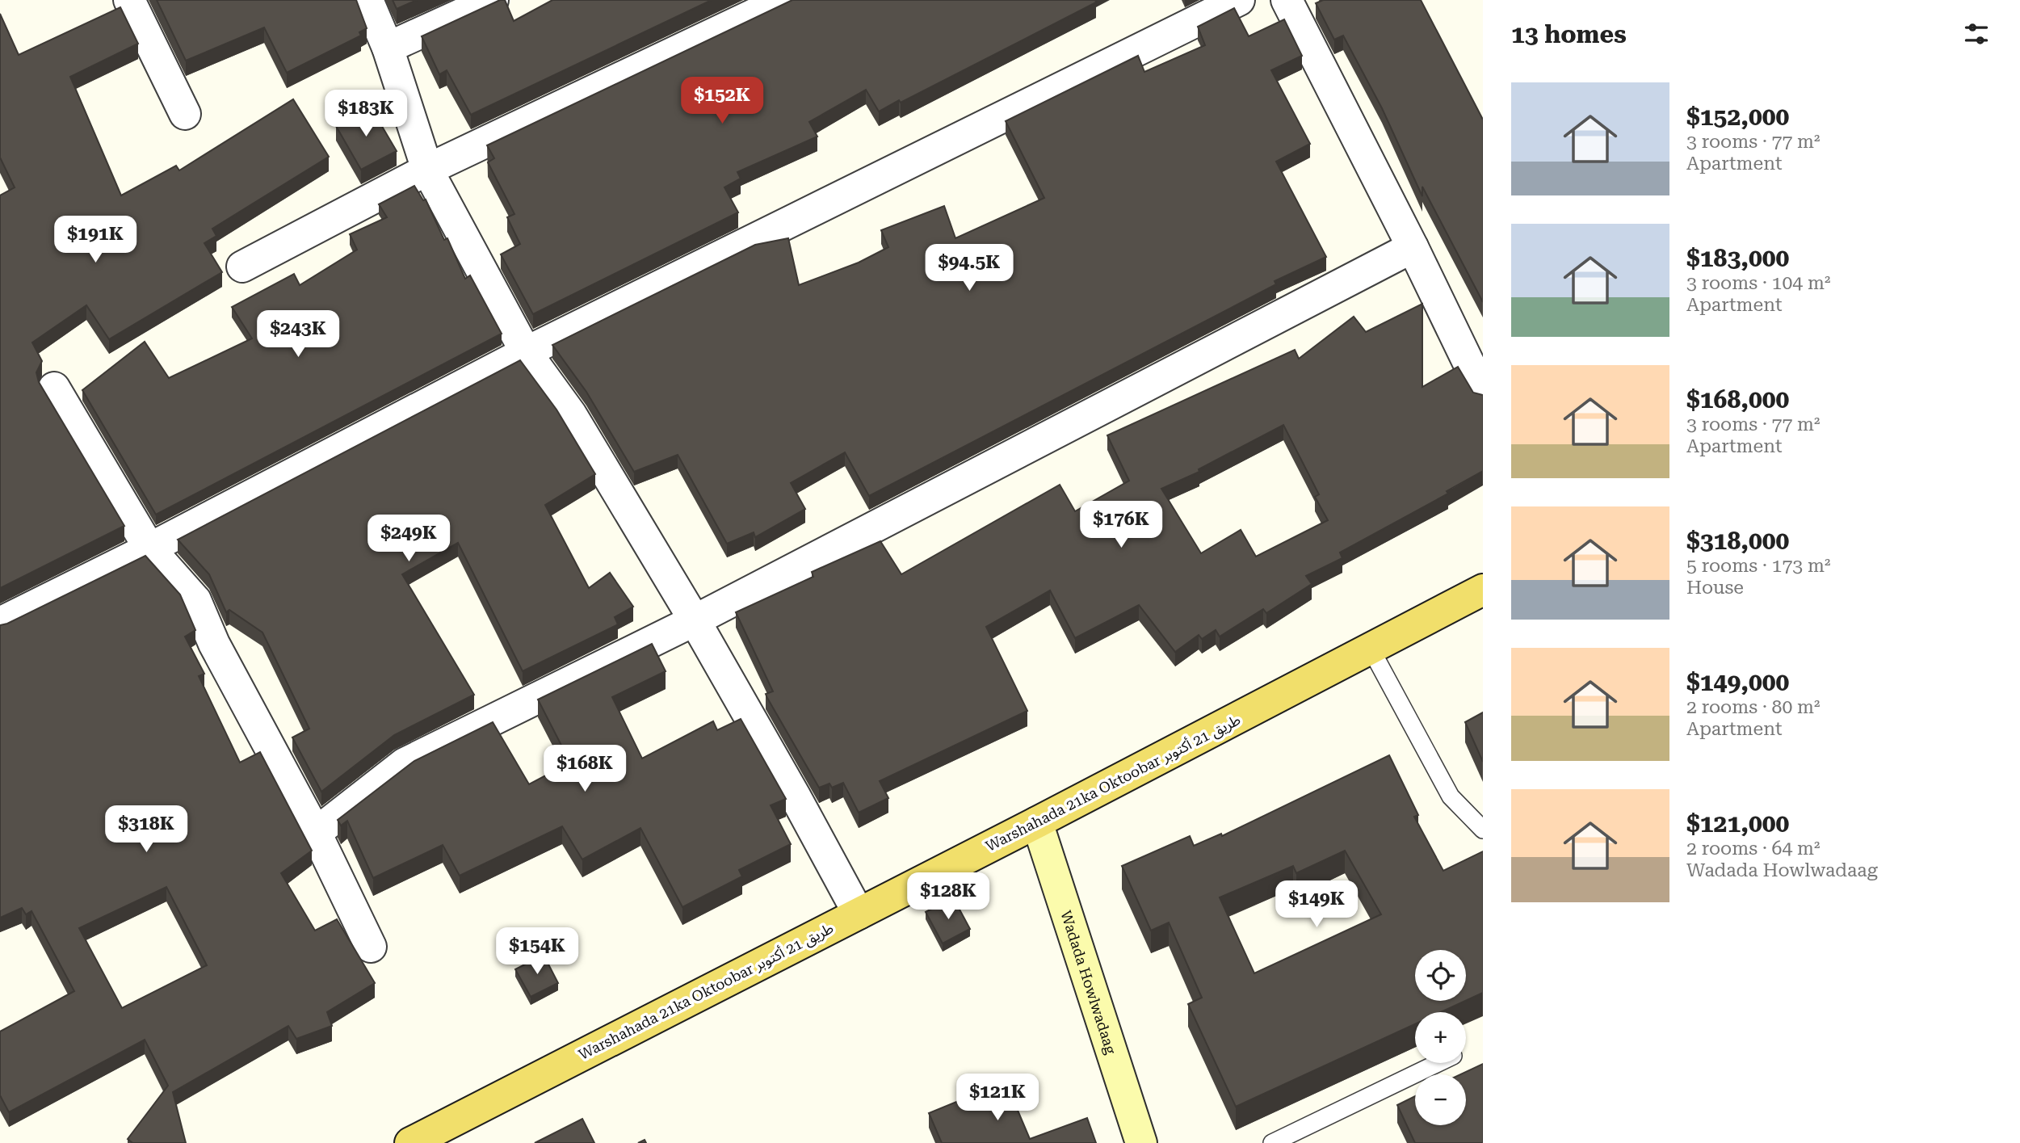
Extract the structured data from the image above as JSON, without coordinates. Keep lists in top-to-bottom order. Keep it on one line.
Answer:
{"streets":{"main road":["Warshahada 21ka Oktoobar طريق 21 أكتوبر"],"street":["Wadada Howlwadaag"]},"crossings":[["Warshahada 21ka Oktoobar طريق 21 أكتوبر","Wadada Howlwadaag"]],"page":{"heading":"13 homes","list":[{"name":"$152,000","note":"3 rooms · 77 m² · Apartment"},{"name":"$183,000","note":"3 rooms · 104 m² · Apartment"},{"name":"$168,000","note":"3 rooms · 77 m² · Apartment"},{"name":"$318,000","note":"5 rooms · 173 m² · House"},{"name":"$149,000","note":"2 rooms · 80 m² · Apartment"},{"name":"$121,000","note":"2 rooms · 64 m² · Wadada Howlwadaag"}],"price":["$152K","$183K","$191K","$94.5K","$243K","$176K","$249K","$168K","$318K","$128K","$149K","$154K","$121K"],"map_buttons":["+","−"]}}
